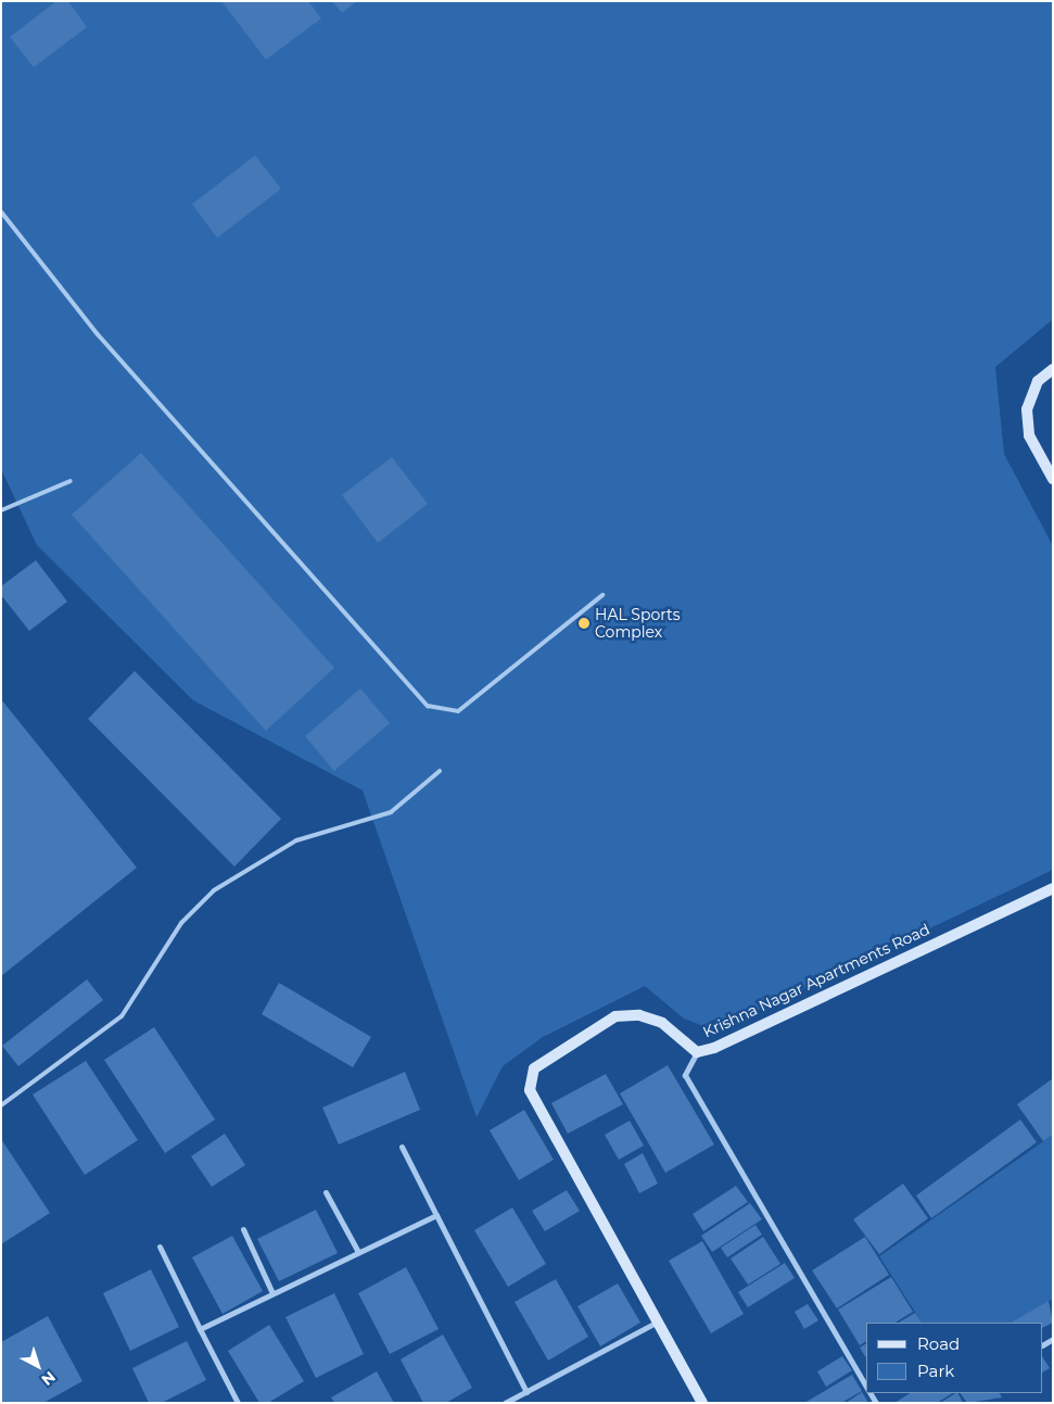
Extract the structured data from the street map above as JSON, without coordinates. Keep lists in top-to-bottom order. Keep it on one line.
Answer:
{"streets":{"street":["Krishna Nagar Apartments Road"]},"places":["HAL Sports Complex"],"legend":["Road","Park"],"north":"bottom right"}
